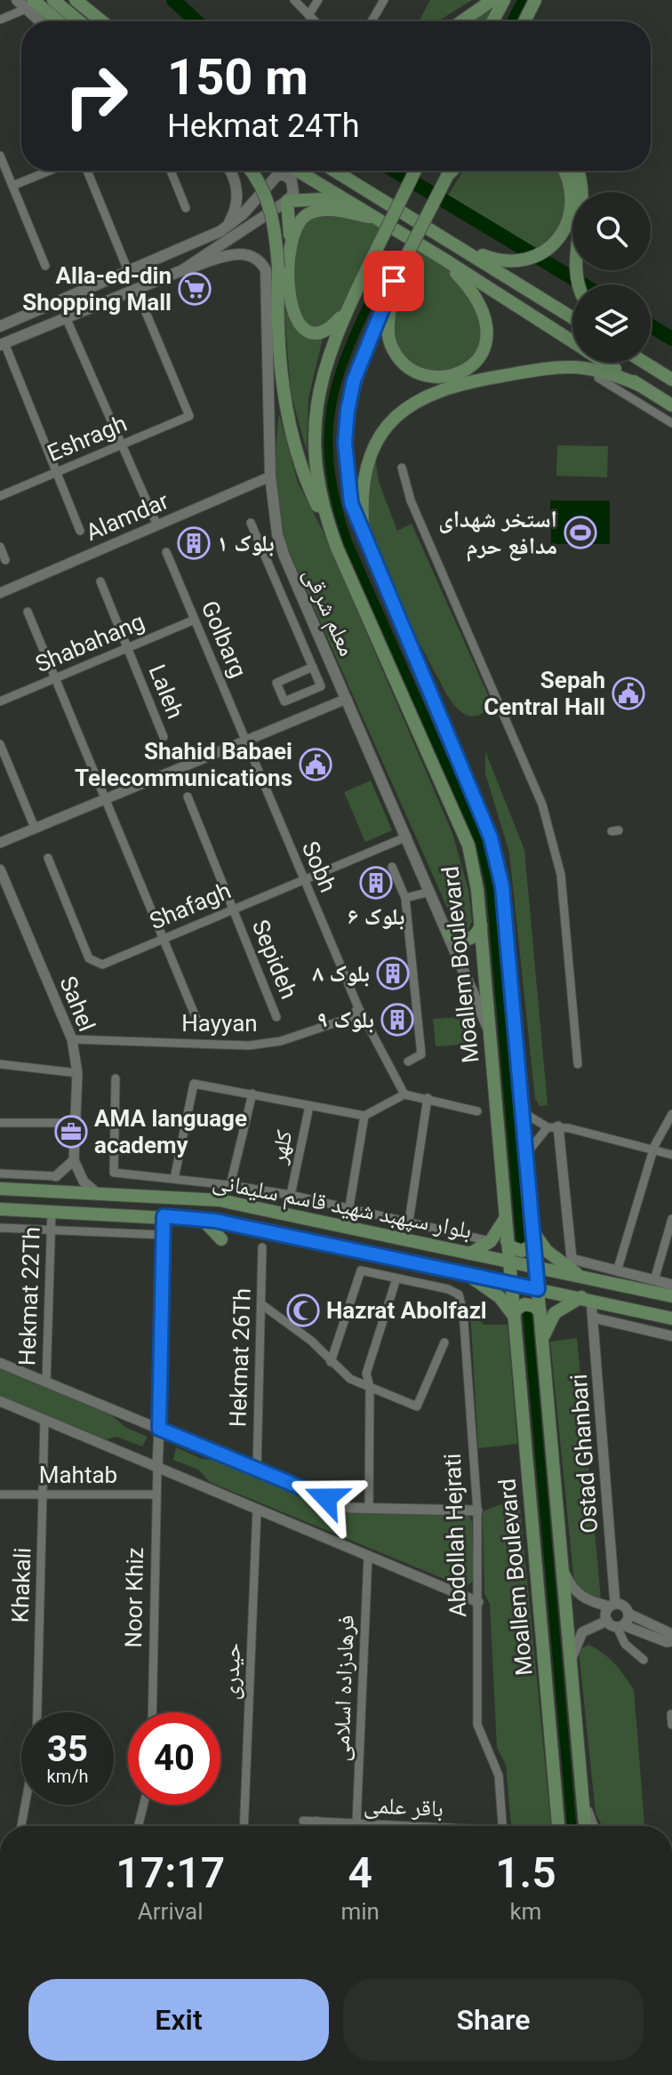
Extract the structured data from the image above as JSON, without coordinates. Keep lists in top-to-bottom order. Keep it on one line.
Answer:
{"streets":{"main road":["معلم شرقی","Moallem Boulevard","بلوار سپهبد شهید قاسم سلیمانی"],"street":["Eshragh","Alamdar","Golbarg","Shabahang","Laleh","Sobh","Shafagh","Sepideh","Sahel","Hayyan","کلهر","Hekmat 22Th","Hekmat 26Th","Ostad Ghanbari","Mahtab","Abdollah Hejrati","Khakali","Noor Khiz","حیدری","فرهادزاده اسلامی","باقر علمی"]},"crossings":[["Alamdar","معلم شرقی"],["معلم شرقی","Shafagh"],["معلم شرقی","Moallem Boulevard"],["Golbarg","Shabahang"],["Golbarg","Sobh"],["Shabahang","Laleh"],["Sobh","Shafagh"],["Sobh","Hayyan"],["Shafagh","Sepideh"],["Moallem Boulevard","بلوار سپهبد شهید قاسم سلیمانی"],["Sahel","Hayyan"],["بلوار سپهبد شهید قاسم سلیمانی","Hekmat 22Th"],["بلوار سپهبد شهید قاسم سلیمانی","Ostad Ghanbari"],["Mahtab","Khakali"],["Mahtab","Noor Khiz"],["فرهادزاده اسلامی","باقر علمی"]],"places":{"supermarket":["Alla-ed-din Shopping Mall"],"sports":["استخر شهدای مدافع حرم"],"building":["بلوک ۱","بلوک ۶","بلوک ۸","بلوک ۹"],"public building":["Sepah Central Hall","Shahid Babaei Telecommunications"],"office":["AMA language academy"],"mosque":["Hazrat Abolfazl"]},"page":{"turn":["150 m","Hekmat 24Th"],"speed":"35 km/h","limit":"40","eta":["17:17","Arrival","4","min","1.5","km"],"buttons":["Exit","Share"]}}
